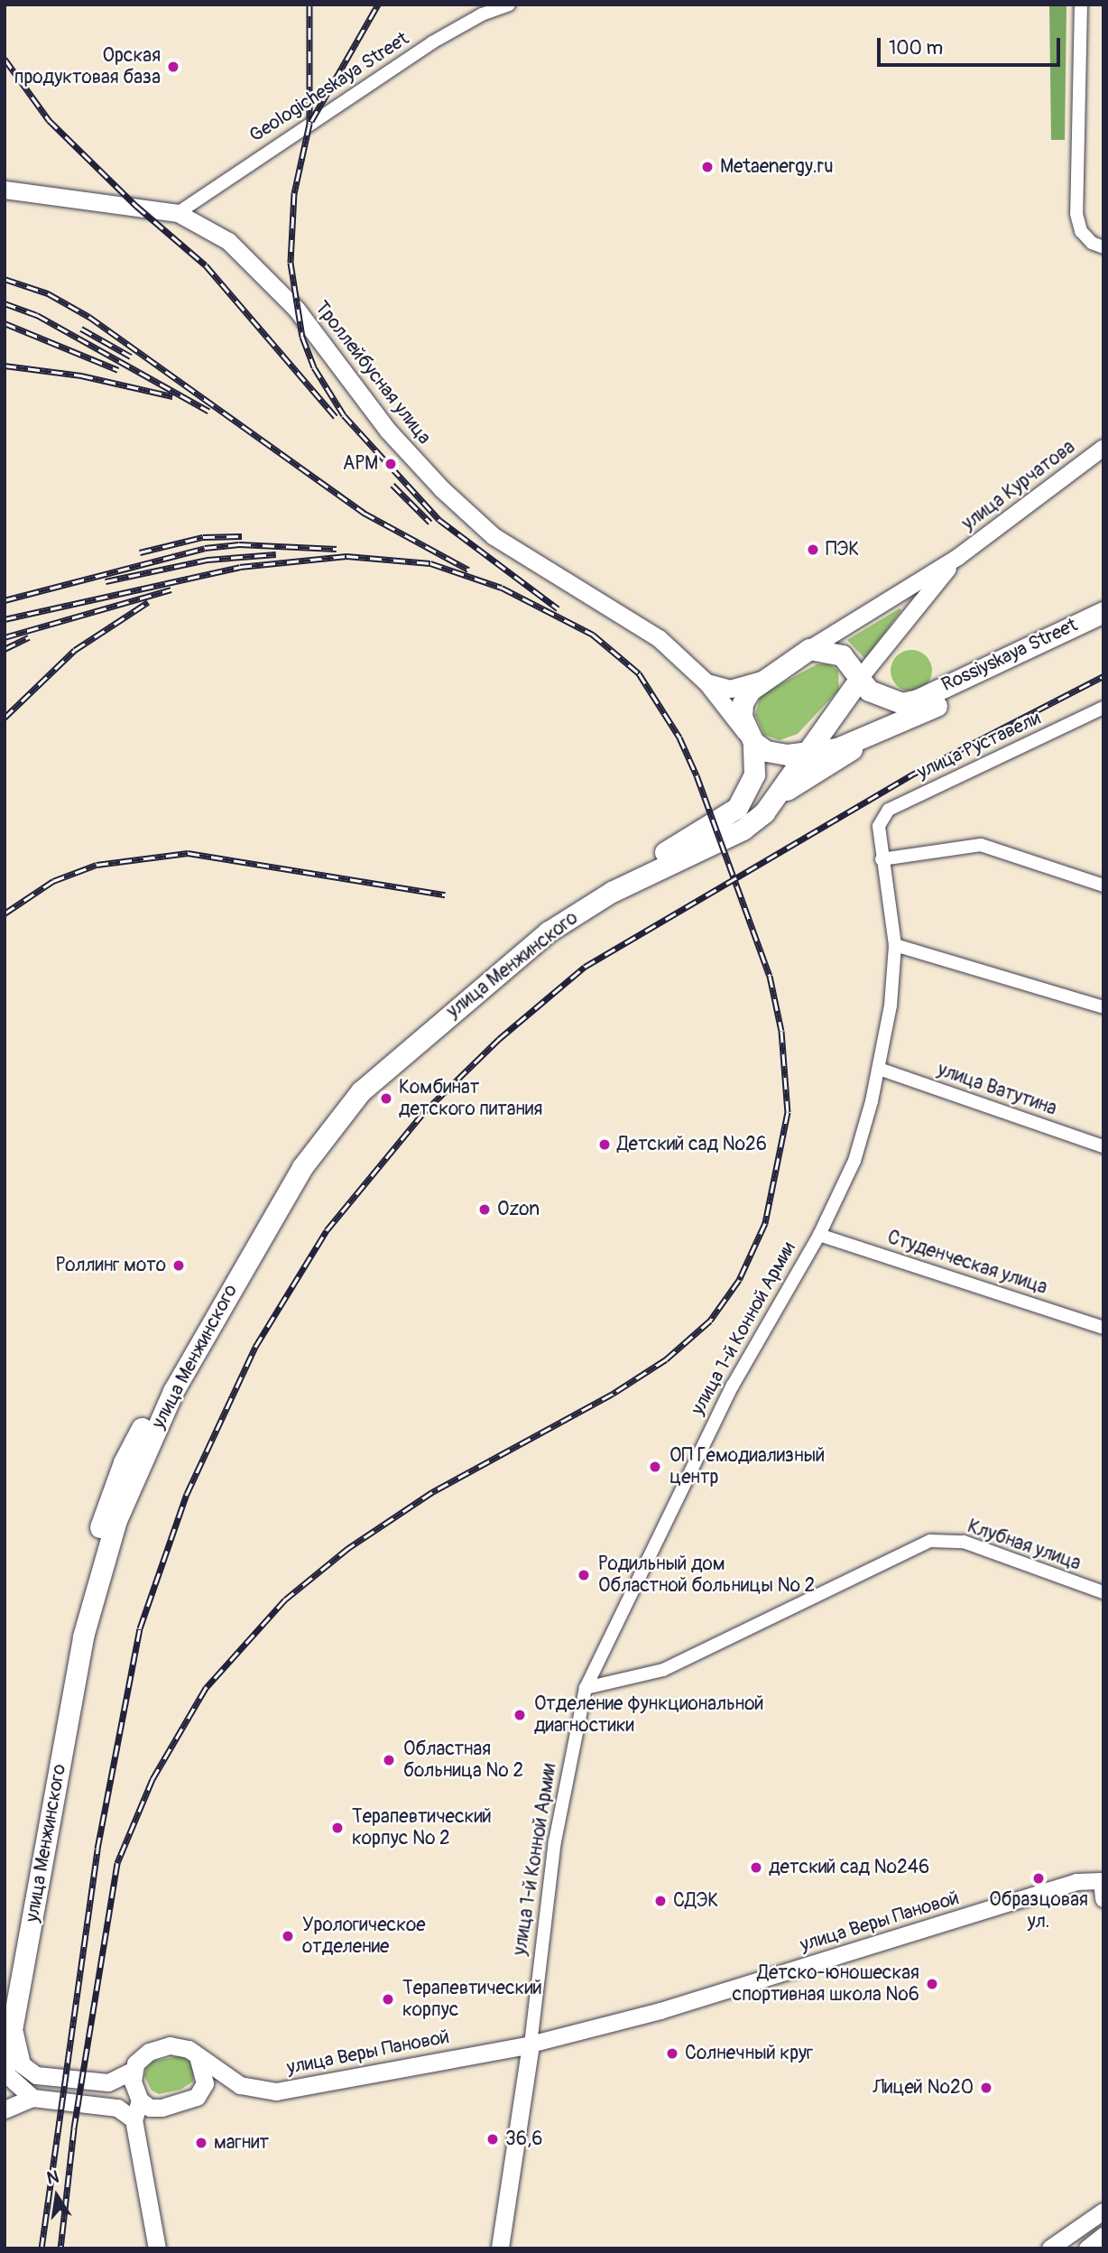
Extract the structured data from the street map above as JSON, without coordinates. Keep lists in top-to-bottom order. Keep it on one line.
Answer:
{"streets":{"main road":["Троллейбусная улица","Rossiyskaya Street","улица Менжинского","улица 1-й Конной Армии","улица Веры Пановой"],"street":["Geologicheskaya Street","улица Курчатова","улица Руставели","улица Ватутина","Студенческая улица","Клубная улица"]},"crossings":[["Geologicheskaya Street","Троллейбусная улица"],["Троллейбусная улица","улица Курчатова"],["улица Руставели","улица 1-й Конной Армии"],["улица Ватутина","улица 1-й Конной Армии"],["Студенческая улица","улица 1-й Конной Армии"],["улица 1-й Конной Армии","Клубная улица"],["улица 1-й Конной Армии","улица Веры Пановой"]],"places":["Орская продуктовая база","Metaenergy.ru","АРМ","ПЭК","Комбинат детского питания","Детский сад №26","Ozon","Роллинг мото","ОП Гемодиализный центр","Родильный дом Областной больницы № 2","Отделение функциональной диагностики","Областная больница № 2","Терапевтический корпус № 2","детский сад №246","Образцовая ул.","СДЭК","Урологическое отделение","Детско-юношеская спортивная школа №6","Терапевтический корпус","Солнечный круг","Лицей №20","36,6","магнит"],"scale_bar":"100 m","north":"top"}
